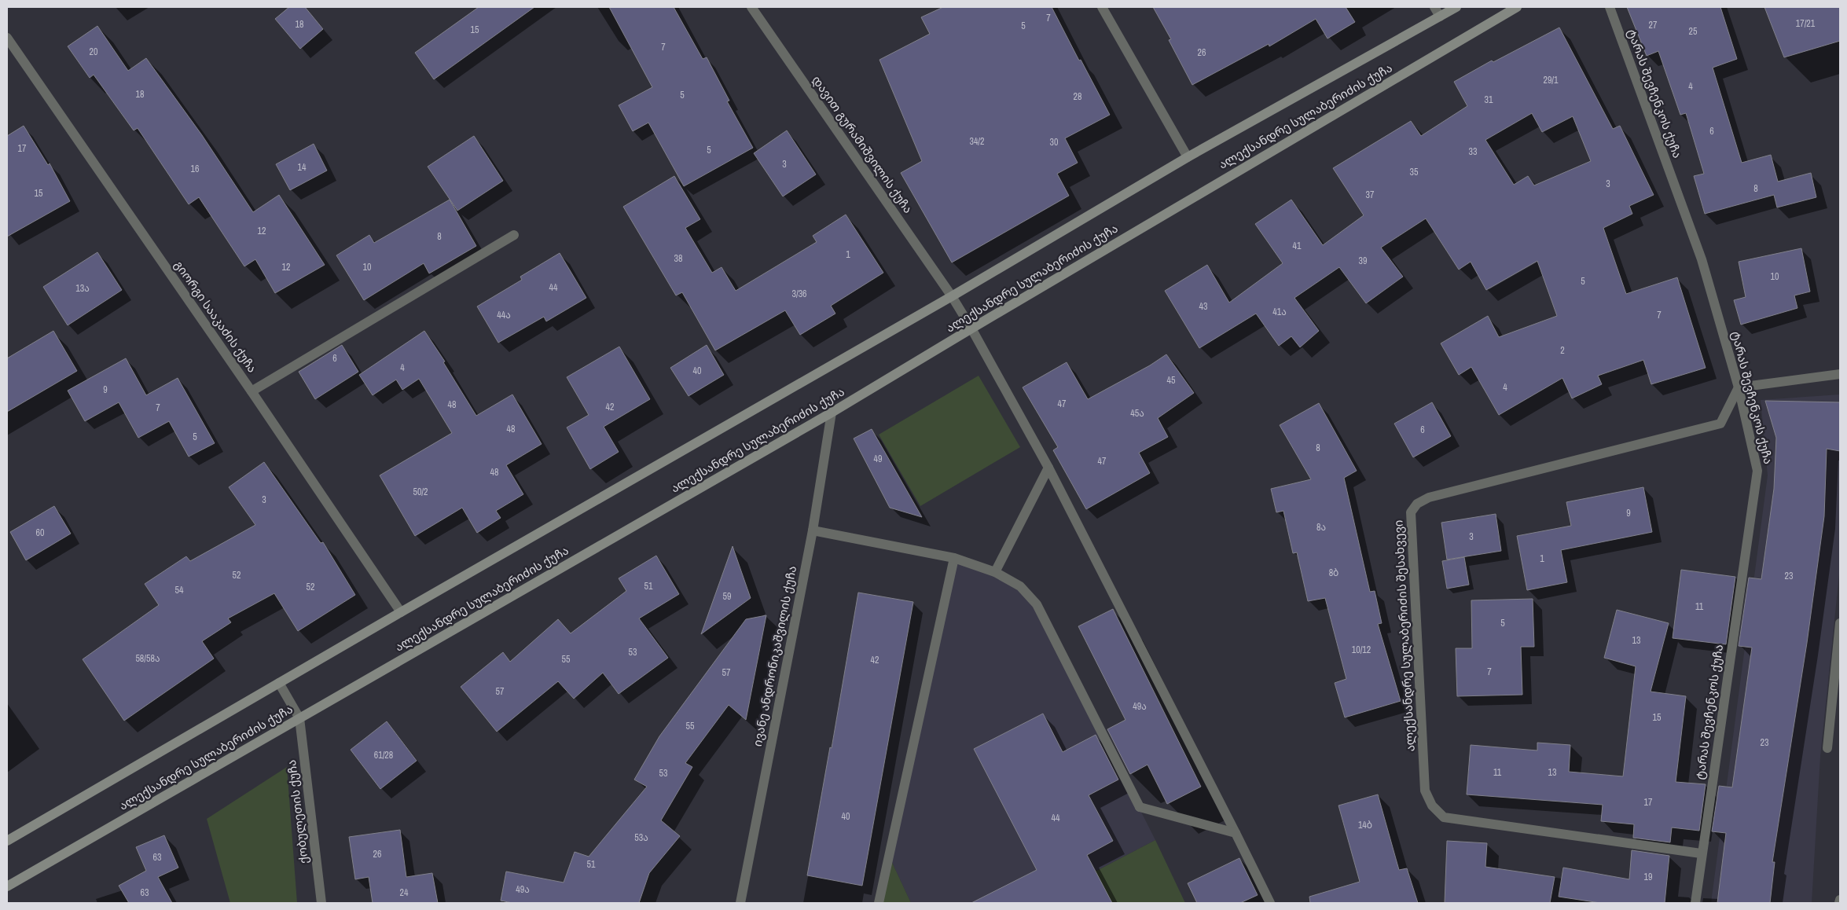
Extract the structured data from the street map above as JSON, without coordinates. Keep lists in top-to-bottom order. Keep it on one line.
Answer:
{"streets":{"street":["ტარას შევჩენკოს ქუჩა","ალექსანდრე სულაბერიძის ქუჩა","დავით გურამიშვილის ქუჩა","გიორგი სააკაძის ქუჩა","ალექსანდრე სულაბერიძის შესახვევი","ივანე ანდრონიკაშვილის ქუჩა","ქობულეთის ქუჩა"]},"crossings":[["ტარას შევჩენკოს ქუჩა","ალექსანდრე სულაბერიძის შესახვევი"],["ალექსანდრე სულაბერიძის ქუჩა","დავით გურამიშვილის ქუჩა"],["ალექსანდრე სულაბერიძის ქუჩა","გიორგი სააკაძის ქუჩა"],["ალექსანდრე სულაბერიძის ქუჩა","ივანე ანდრონიკაშვილის ქუჩა"],["ალექსანდრე სულაბერიძის ქუჩა","ქობულეთის ქუჩა"]],"house_numbers":["7","17/21","18","27","5","15","25","7","20","26","29/1","4","18","5","28","31","6","34/2","30","17","5","33","3","14","16","35","3","8","15","37","12","8","41","1","38","39","12","10","10","5","44","13ა","3/36","43","41ა","44ა","7","2","6","4","40","45","4","9","47","48","42","7","45ა","48","6","5","8","49","47","48","50/2","3","9","8ა","60","3","1","8ბ","52","23","51","52","54","59","11","5","13","10/12","53","58/58ა","55","42","7","57","57","49ა","15","55","23","61/28","11","13","53","17","40","44","14ბ","53ა","26","63","51","19","49ა","63","24"]}
